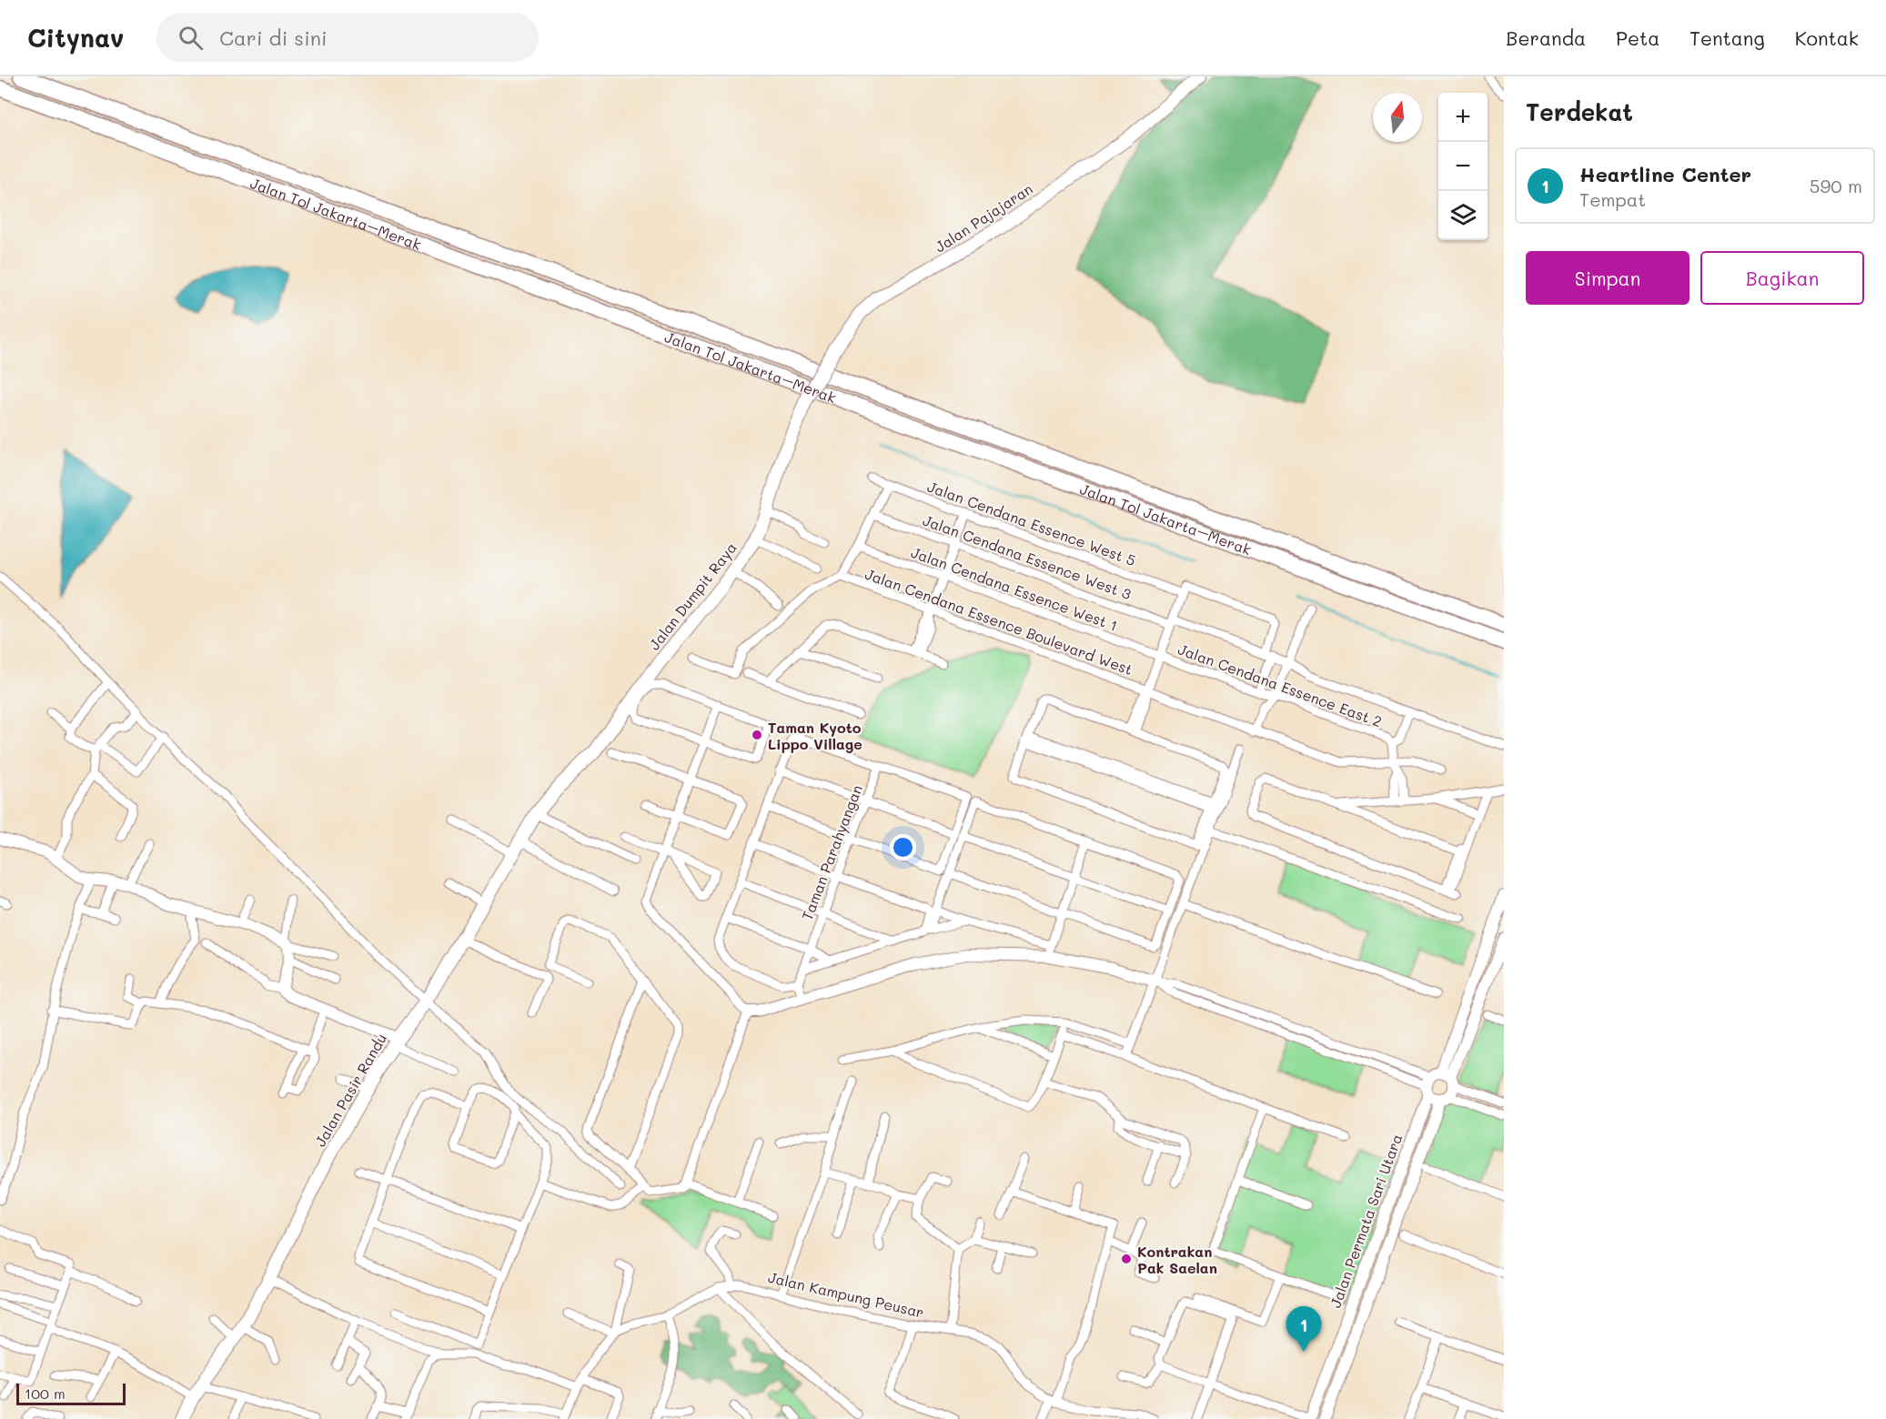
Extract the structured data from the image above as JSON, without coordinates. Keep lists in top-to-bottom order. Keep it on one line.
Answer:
{"streets":{"highway":["Jalan Tol Jakarta–Merak"],"main road":["Jalan Pajajaran","Jalan Dumpit Raya","Jalan Pasir Randu"],"street":["Jalan Cendana Essence West 5","Jalan Cendana Essence West 3","Jalan Cendana Essence West 1","Jalan Cendana Essence Boulevard West","Jalan Cendana Essence East 2","Taman Parahyangan","Jalan Permata Sari Utara","Jalan Kampung Peusar"]},"crossings":[["Jalan Pajajaran","Jalan Dumpit Raya"],["Jalan Cendana Essence West 1","Jalan Cendana Essence East 2"],["Jalan Dumpit Raya","Jalan Pasir Randu"],["Jalan Cendana Essence Boulevard West","Jalan Cendana Essence East 2"]],"places":["Taman Kyoto Lippo Village","Kontrakan Pak Saelan"],"scale_bar":"100 m","north":"top","page":{"header":"Citynav","search":"Cari di sini","nav":["Beranda","Peta","Tentang","Kontak"],"heading":"Terdekat","map_buttons":["+","−"],"list":[{"mark":"1","name":"Heartline Center","note":"Tempat","value":"590 m"}],"buttons":["Simpan","Bagikan"],"pins":"1","scale":"100 m"}}
